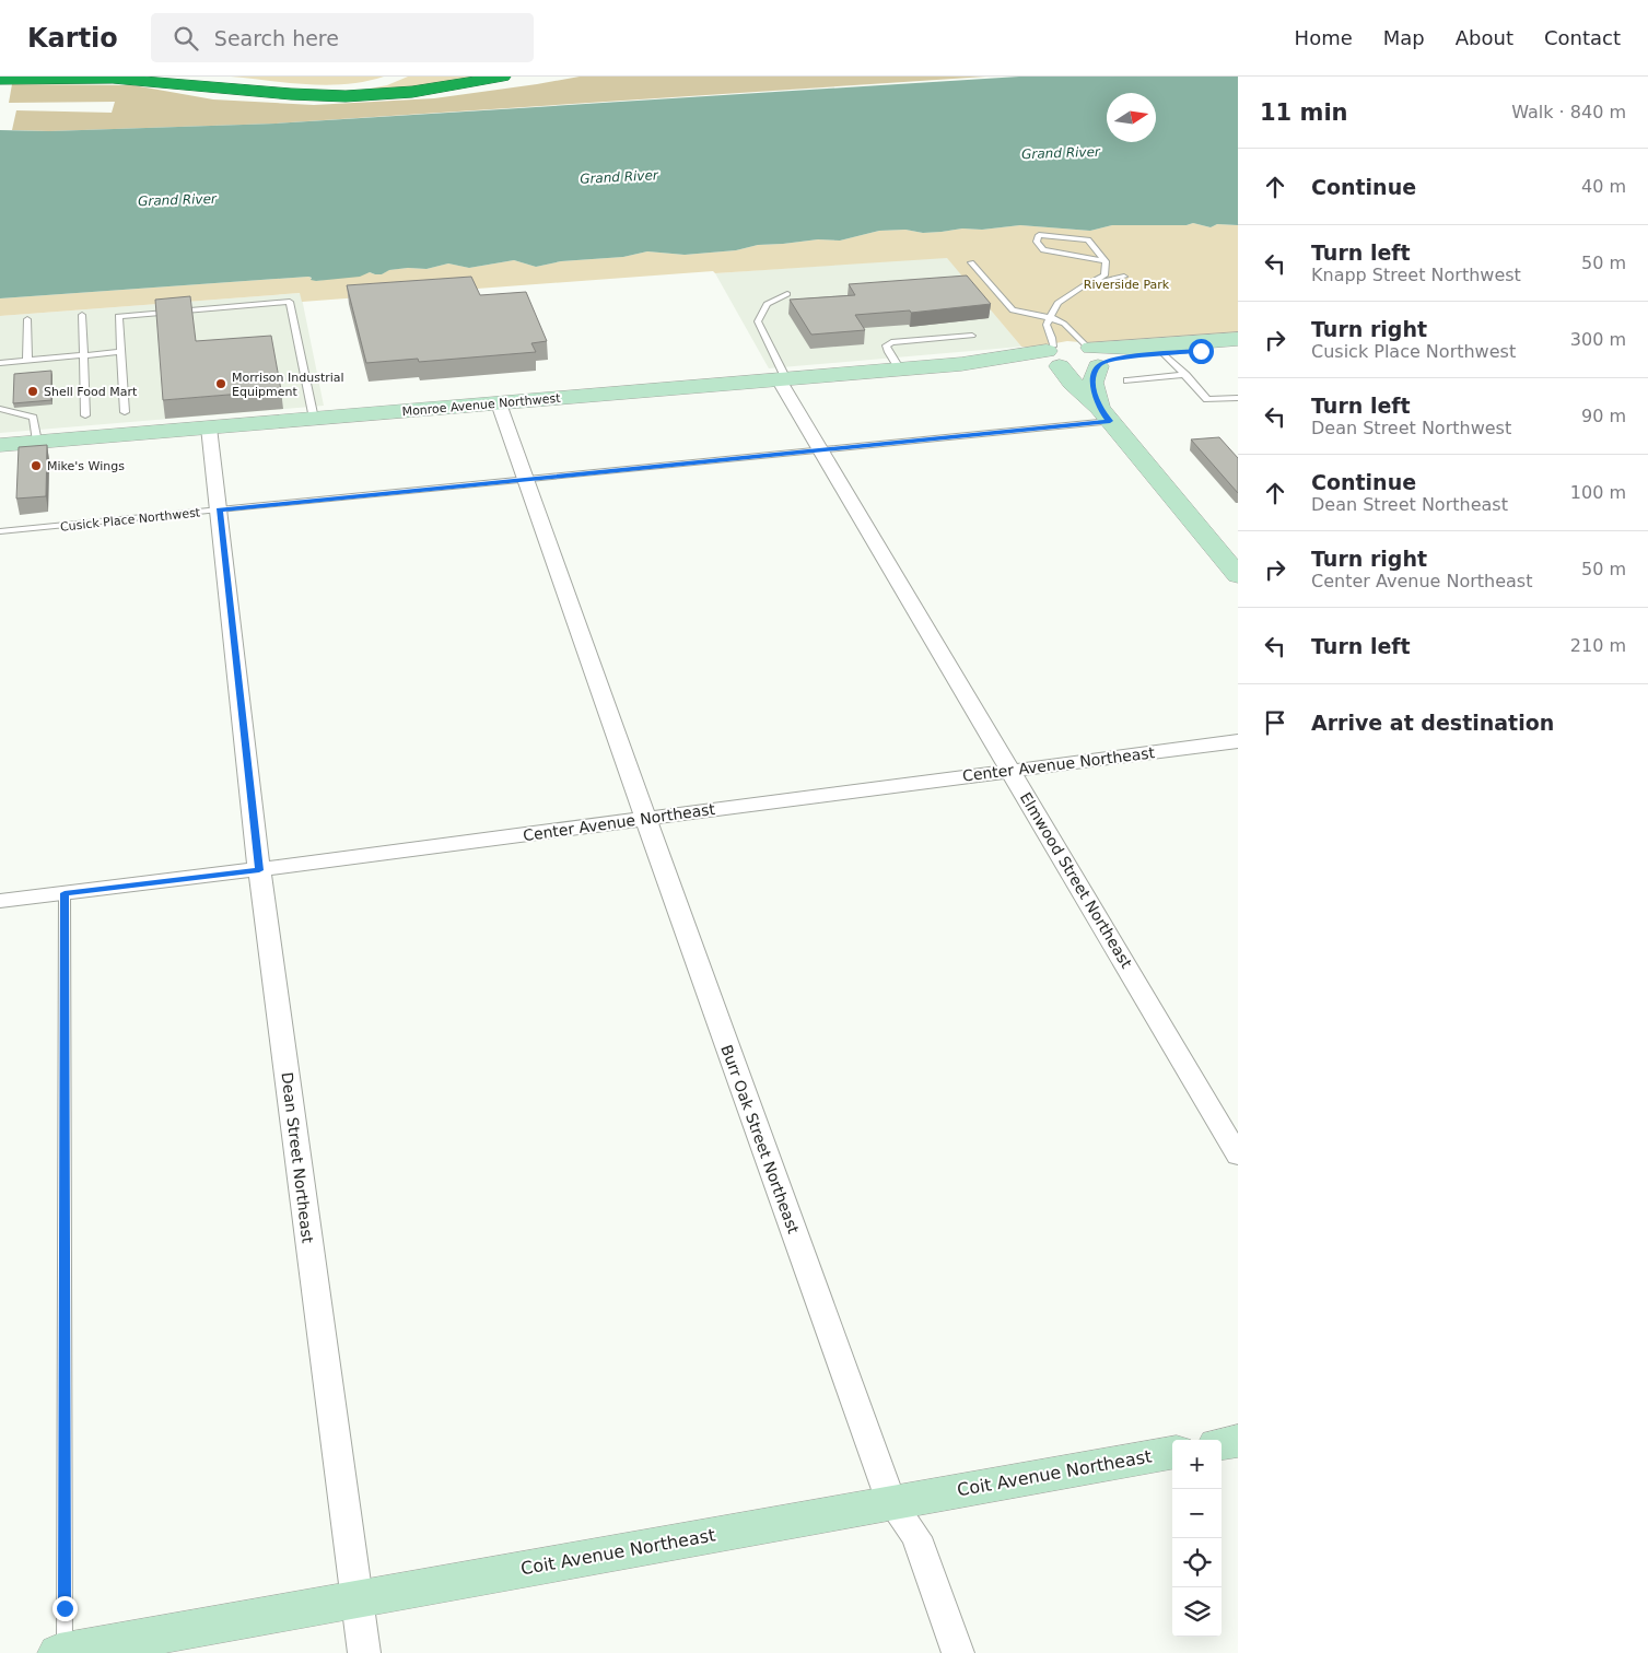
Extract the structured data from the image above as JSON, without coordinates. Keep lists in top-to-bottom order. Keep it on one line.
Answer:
{"streets":{"main road":["Monroe Avenue Northwest","Coit Avenue Northeast"],"street":["Center Avenue Northeast","Elmwood Street Northeast","Burr Oak Street Northeast","Dean Street Northeast"],"lane":["Cusick Place Northwest"]},"crossings":[["Monroe Avenue Northwest","Elmwood Street Northeast"],["Monroe Avenue Northwest","Burr Oak Street Northeast"],["Monroe Avenue Northwest","Dean Street Northeast"],["Cusick Place Northwest","Elmwood Street Northeast"],["Cusick Place Northwest","Burr Oak Street Northeast"],["Cusick Place Northwest","Dean Street Northeast"],["Center Avenue Northeast","Elmwood Street Northeast"],["Center Avenue Northeast","Burr Oak Street Northeast"],["Center Avenue Northeast","Dean Street Northeast"],["Burr Oak Street Northeast","Coit Avenue Northeast"],["Dean Street Northeast","Coit Avenue Northeast"]],"water":["Grand River"],"parks":["Riverside Park"],"places":["Morrison Industrial Equipment","Shell Food Mart","Mike's Wings"],"north":"right","page":{"header":"Kartio","search":"Search here","nav":["Home","Map","About","Contact"],"heading":["11 min","Walk · 840 m"],"list":[["Continue","40 m"],["Turn left","Knapp Street Northwest","50 m"],["Turn right","Cusick Place Northwest","300 m"],["Turn left","Dean Street Northwest","90 m"],["Continue","Dean Street Northeast","100 m"],["Turn right","Center Avenue Northeast","50 m"],["Turn left","210 m"],"Arrive at destination"],"map_buttons":["+","−"]}}
